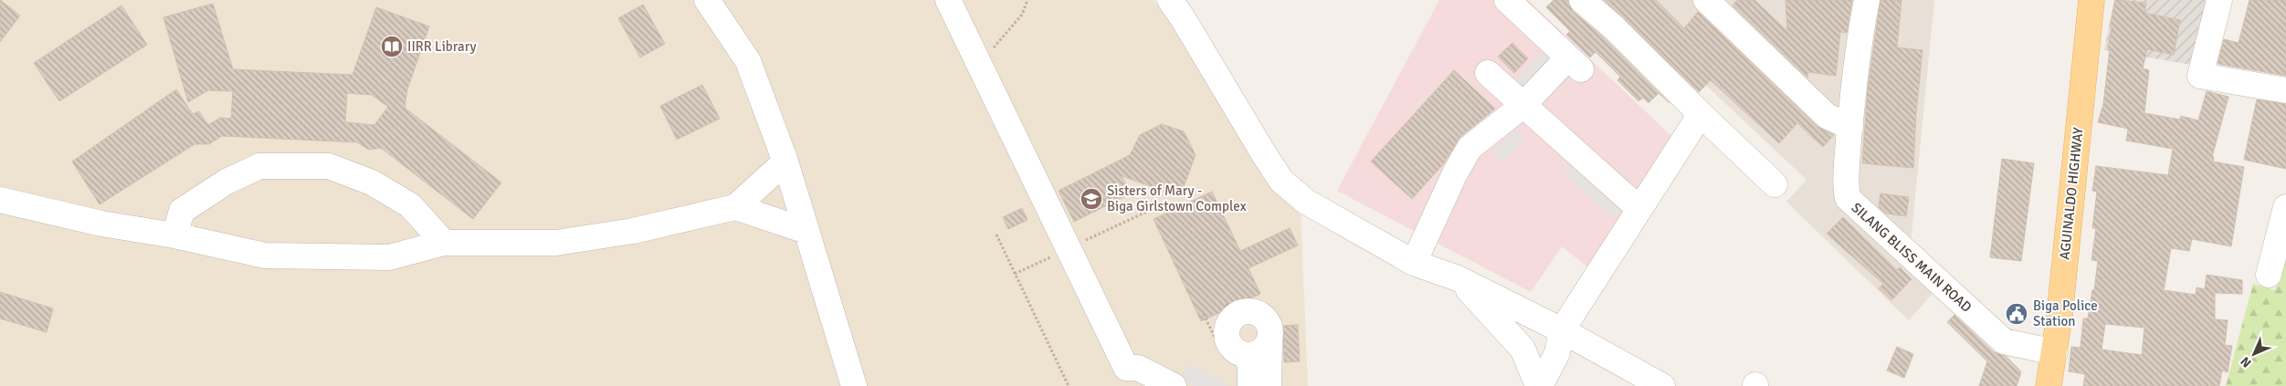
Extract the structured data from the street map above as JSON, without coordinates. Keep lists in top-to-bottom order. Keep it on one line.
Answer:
{"streets":{"main road":["AGUINALDO HIGHWAY"],"street":["SILANG BLISS MAIN ROAD"]},"crossings":[["AGUINALDO HIGHWAY","SILANG BLISS MAIN ROAD"]],"places":{"library":["IIRR Library"],"school or university":["Sisters of Mary - Biga Girlstown Complex"],"public building":["Biga Police Station"]},"north":"bottom left"}
